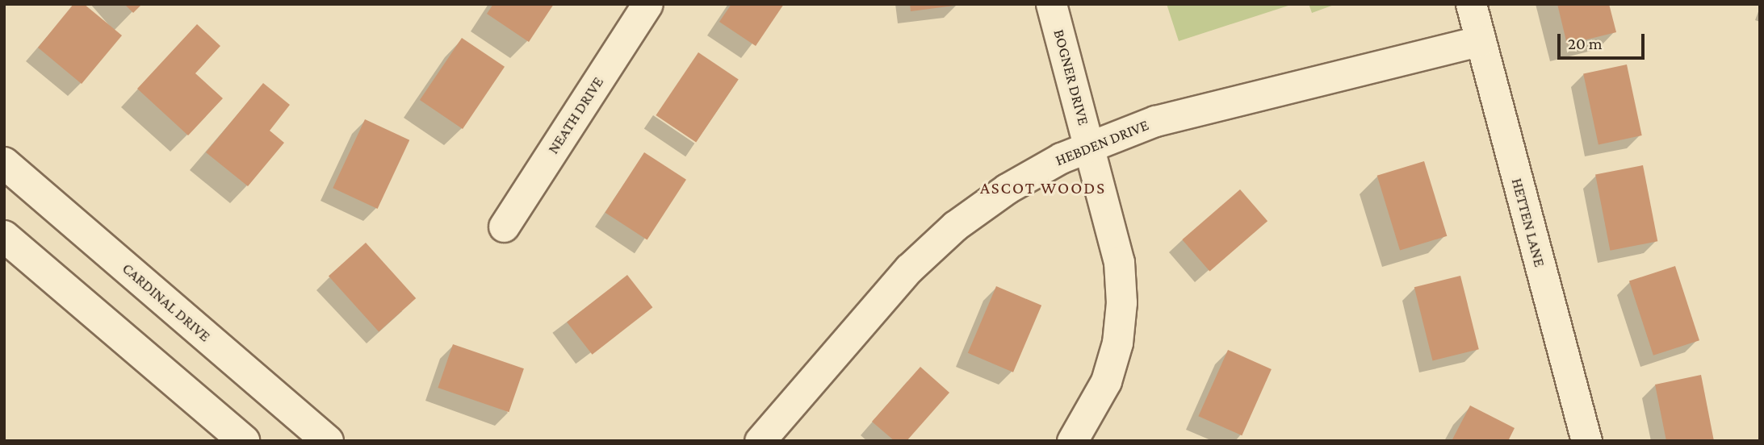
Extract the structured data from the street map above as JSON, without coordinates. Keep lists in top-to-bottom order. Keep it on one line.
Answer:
{"streets":{"main road":["CARDINAL DRIVE"],"street":["BOGNER DRIVE","NEATH DRIVE","HEBDEN DRIVE","HETTEN LANE"]},"crossings":[["BOGNER DRIVE","HEBDEN DRIVE"],["HEBDEN DRIVE","HETTEN LANE"]],"districts":["ASCOT WOODS"],"scale_bar":"20 m"}
